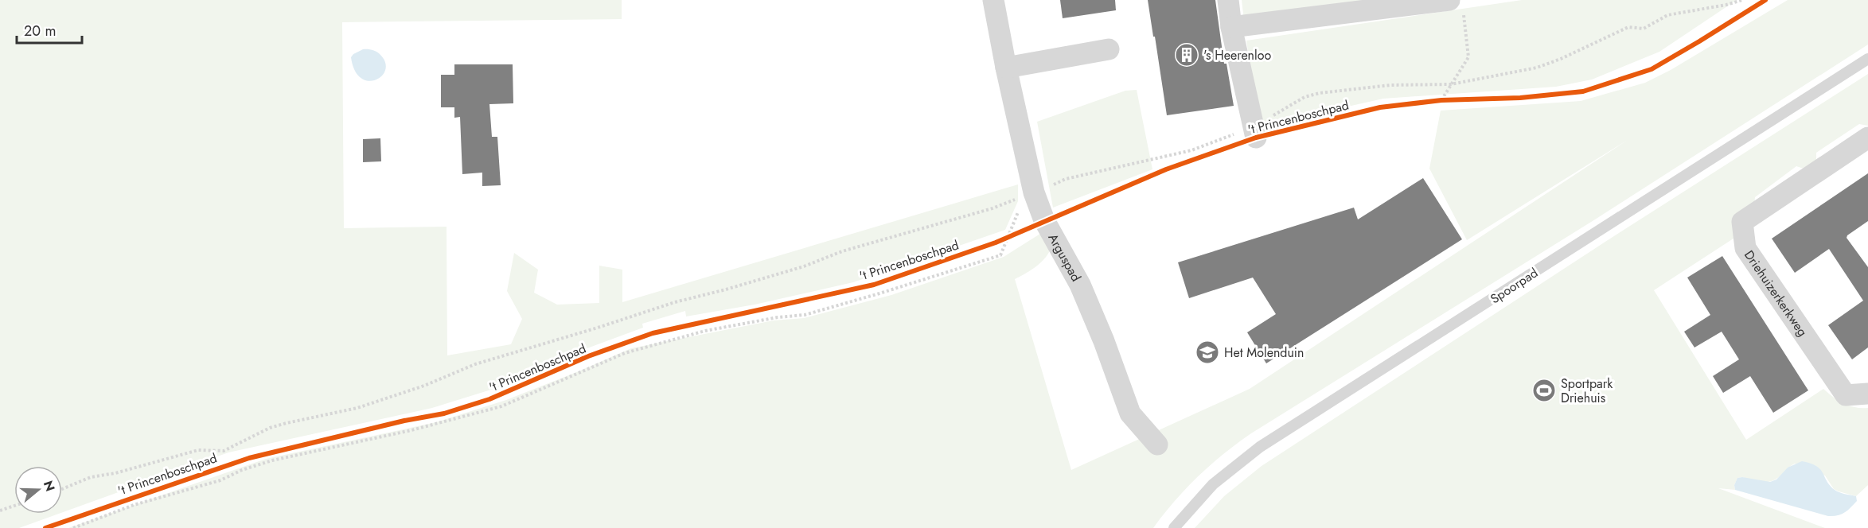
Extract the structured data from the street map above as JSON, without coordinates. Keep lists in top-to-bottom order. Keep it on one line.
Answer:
{"streets":{"street":["Arguspad","Driehuizerkerkweg"],"lane":["Spoorpad"],"cycle path":["'t Princenboschpad"]},"places":{"building":["'s Heerenloo"],"school or university":["Het Molenduin"],"sports":["Sportpark Driehuis"]},"scale_bar":"20 m","north":"right"}
